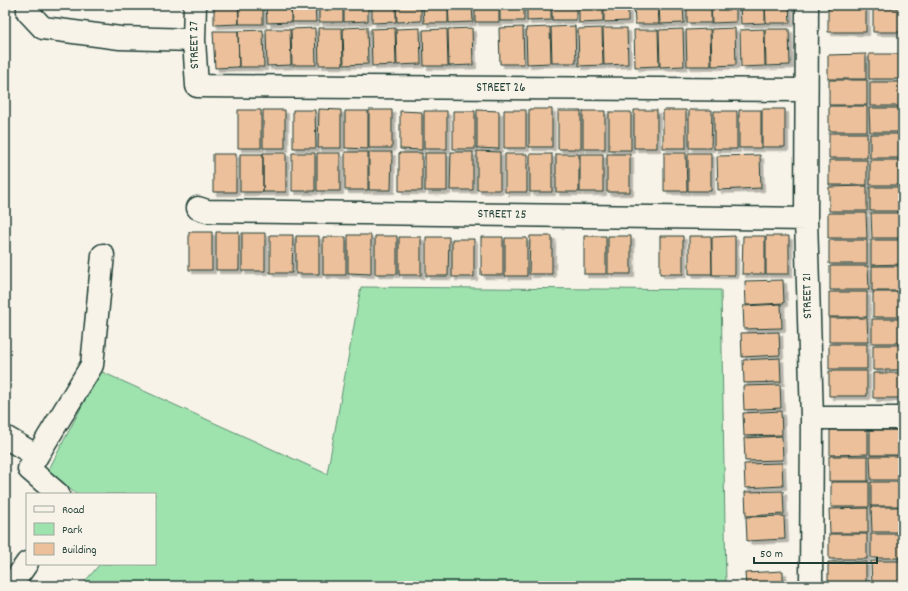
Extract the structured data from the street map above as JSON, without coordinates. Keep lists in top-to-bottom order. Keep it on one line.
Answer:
{"streets":{"street":["STREET 27","STREET 26","STREET 25","STREET 21"]},"crossings":[["STREET 27","STREET 26"],["STREET 26","STREET 21"],["STREET 25","STREET 21"]],"legend":["Road","Park","Building"],"scale_bar":"50 m"}
